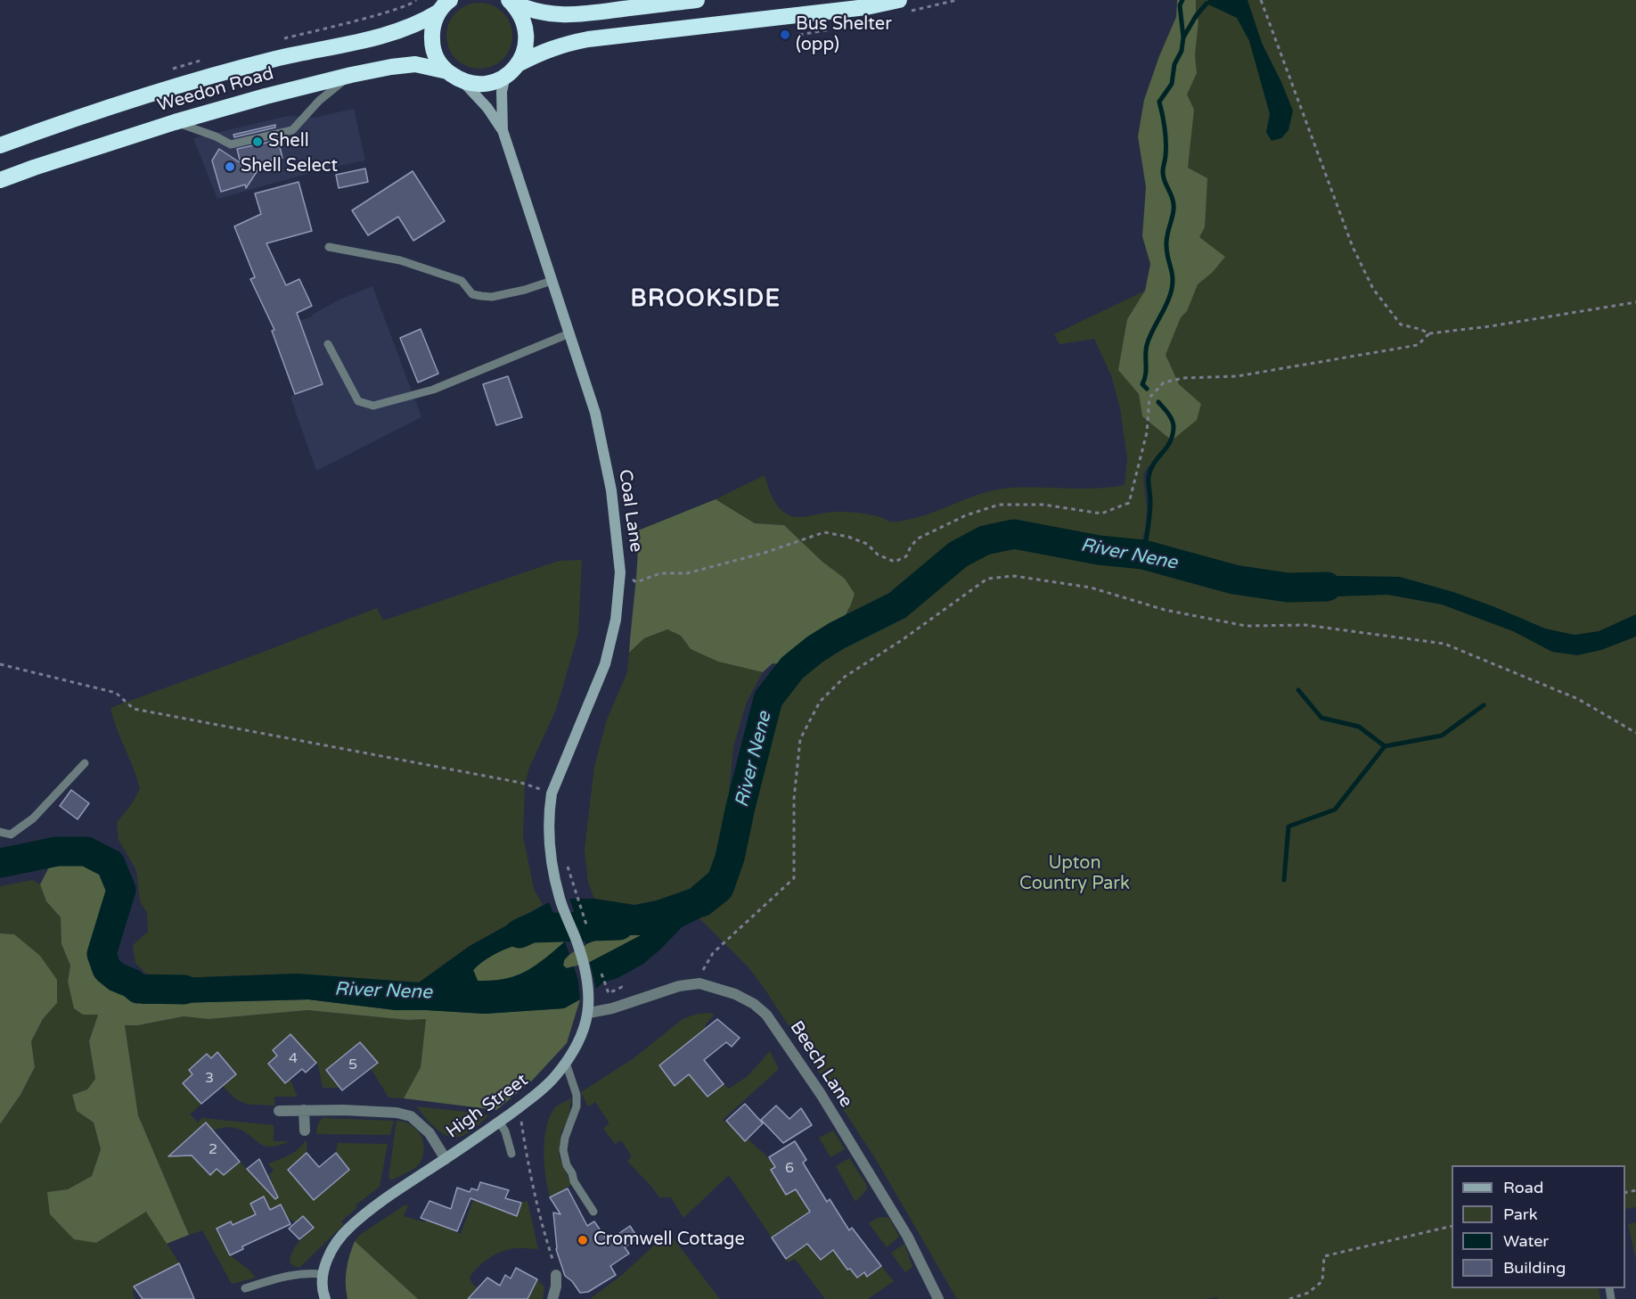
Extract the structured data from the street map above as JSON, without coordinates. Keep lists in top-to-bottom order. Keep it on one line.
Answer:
{"streets":{"highway":["Weedon Road"],"street":["Coal Lane","Beech Lane","High Street"]},"crossings":[["Coal Lane","High Street"],["Beech Lane","High Street"]],"districts":["BROOKSIDE"],"water":["River Nene"],"parks":["Upton Country Park"],"places":["Bus Shelter (opp)","Shell","Shell Select","Cromwell Cottage"],"house_numbers":["4","5","3","2","6"],"legend":["Road","Park","Water","Building"]}
